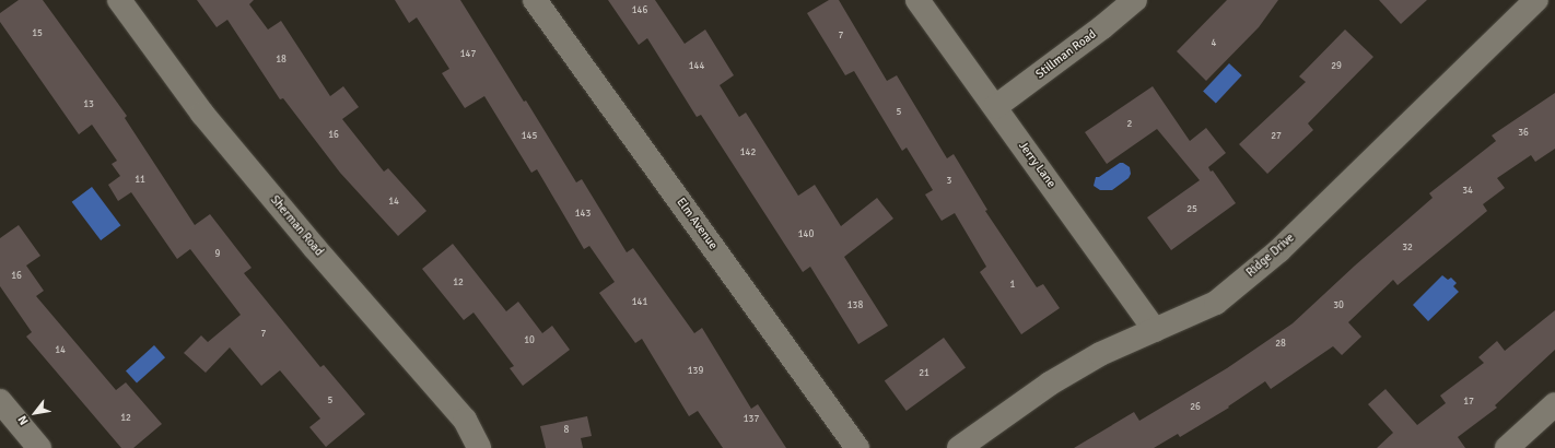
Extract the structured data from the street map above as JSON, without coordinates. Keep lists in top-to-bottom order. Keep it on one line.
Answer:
{"streets":{"street":["Stillman Road","Jerry Lane","Elm Avenue","Sherman Road","Ridge Drive"]},"crossings":[["Stillman Road","Jerry Lane"],["Jerry Lane","Ridge Drive"]],"house_numbers":["146","15","7","4","147","18","144","29","13","5","2","36","16","145","27","142","11","3","34","14","25","143","140","32","9","16","12","1","141","138","30","7","10","28","14","139","21","5","17","26","12","137","8"],"north":"bottom left"}
